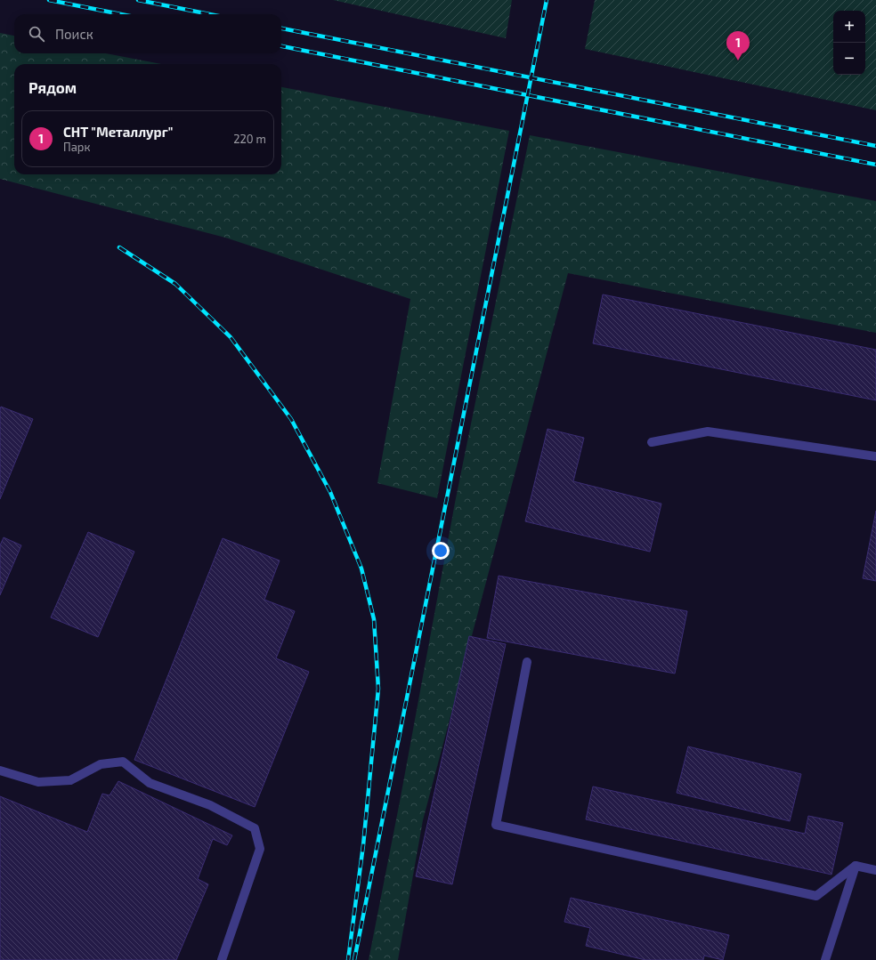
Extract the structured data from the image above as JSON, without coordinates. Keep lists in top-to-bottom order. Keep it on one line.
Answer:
{"page":{"map_buttons":["+","−"],"search":"Поиск","pins":"1","heading":"Рядом","list":[{"mark":"1","name":"СНТ \"Металлург\"","note":"Парк","value":"220 m"}]}}
